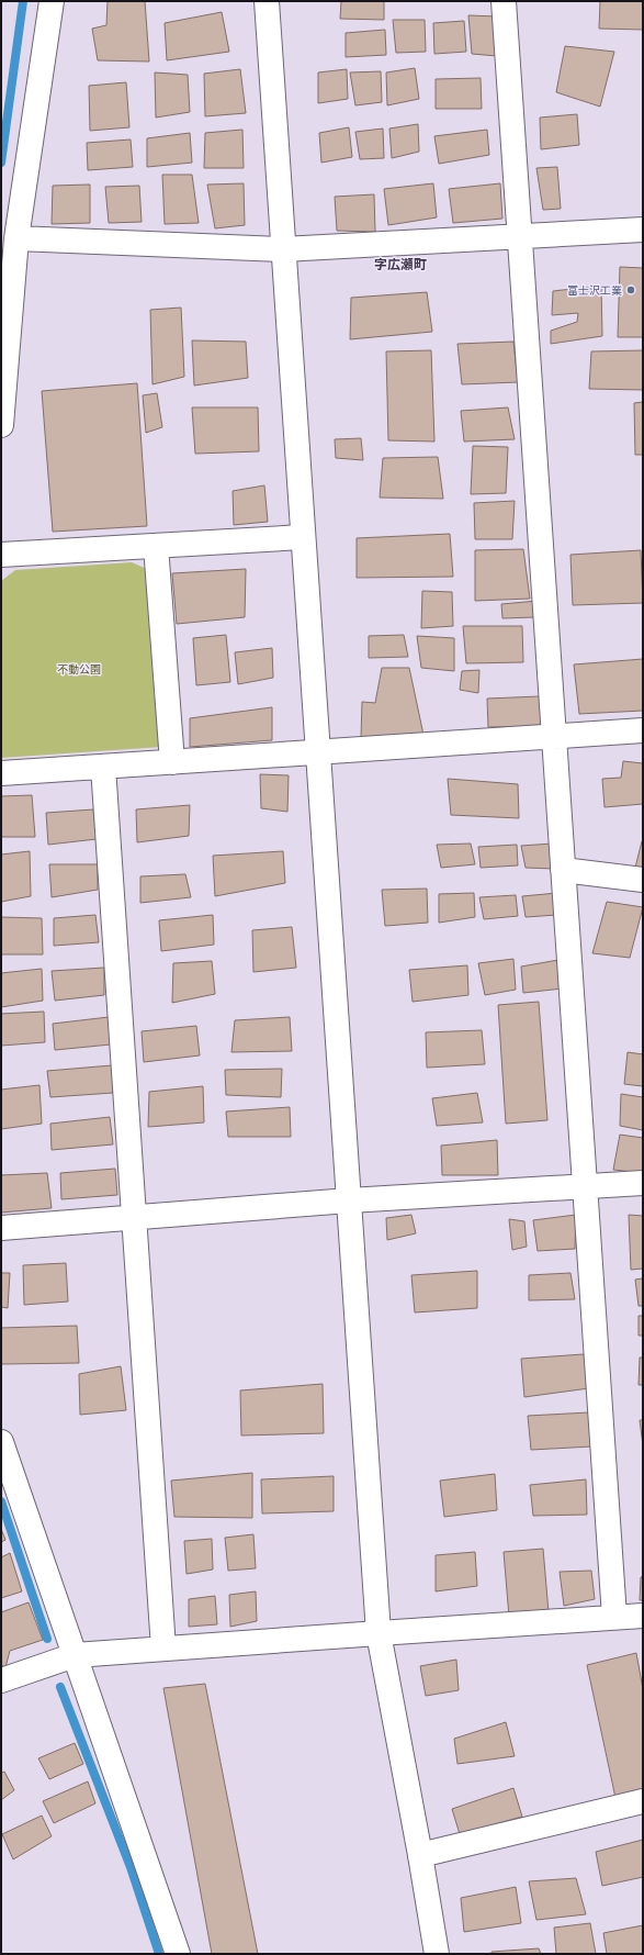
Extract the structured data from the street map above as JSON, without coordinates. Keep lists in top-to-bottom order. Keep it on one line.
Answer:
{"districts":["字広瀬町"],"parks":["不動公園"],"places":["富士沢工業"]}
